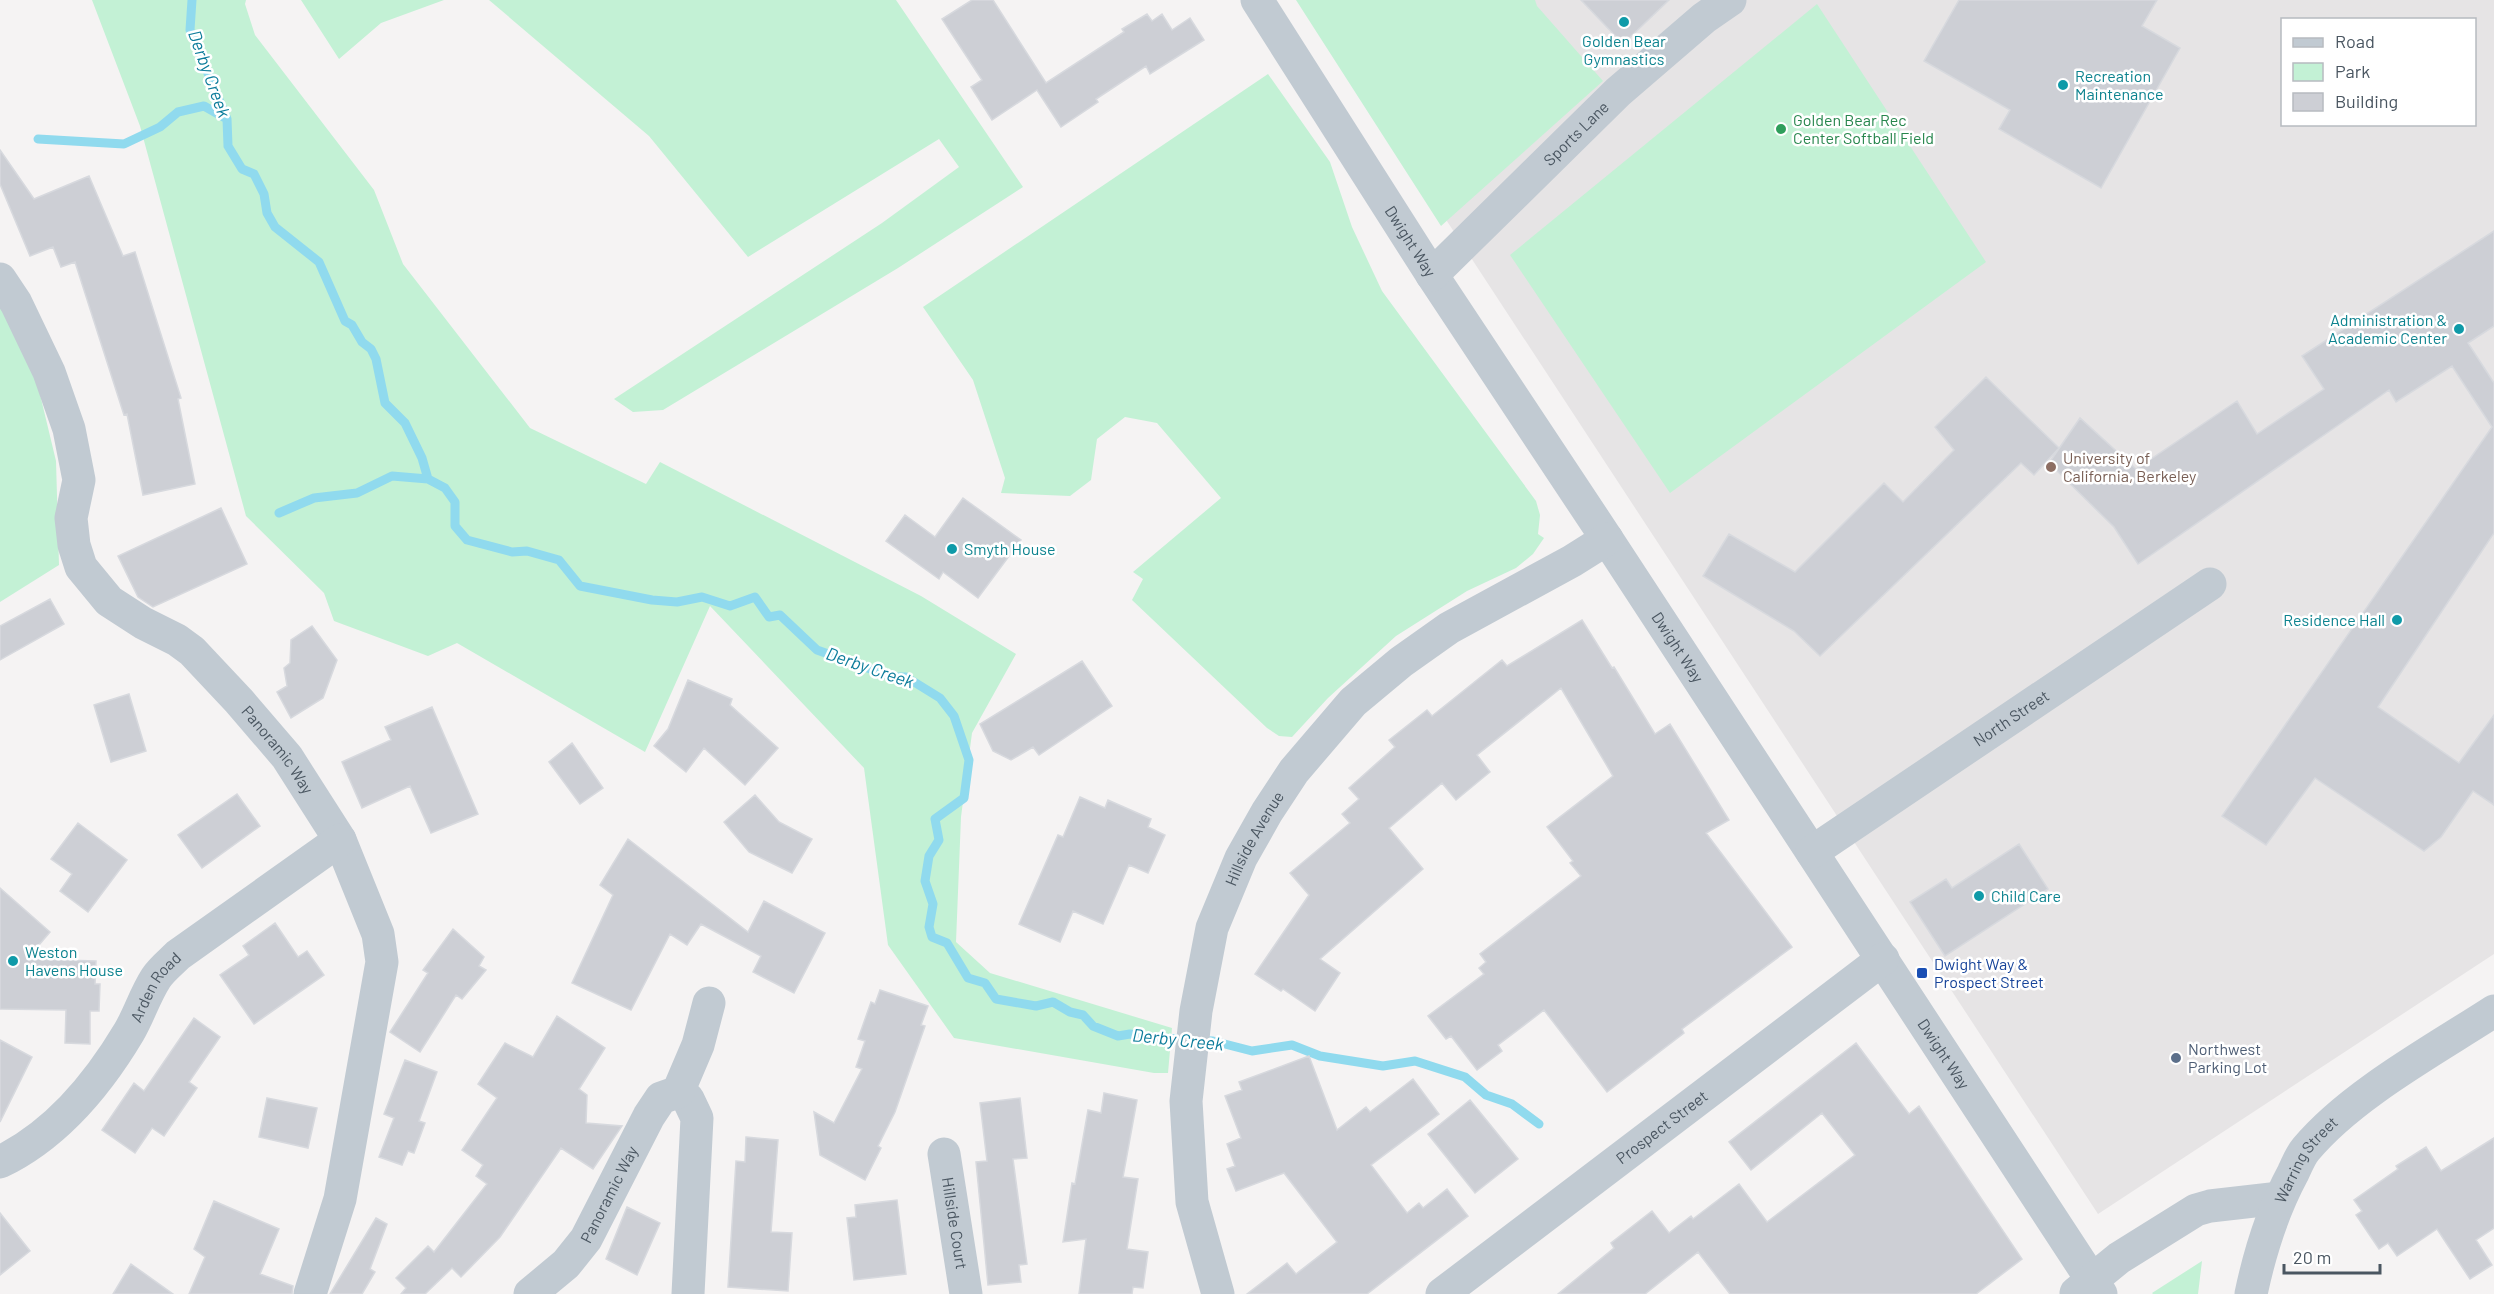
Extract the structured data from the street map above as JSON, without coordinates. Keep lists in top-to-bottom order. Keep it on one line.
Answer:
{"streets":{"street":["Sports Lane","Dwight Way","North Street","Panoramic Way","Hillside Avenue","Arden Road","Prospect Street","Warring Street","Hillside Court"]},"crossings":[["Sports Lane","Dwight Way"],["Dwight Way","North Street"],["Dwight Way","Hillside Avenue"],["Dwight Way","Prospect Street"],["Dwight Way","Warring Street"],["Panoramic Way","Arden Road"]],"water":["Derby Creek"],"places":{"other":["Golden Bear Gymnastics","Recreation Maintenance","Golden Bear Rec Center Softball Field","Administration & Academic Center","University of California, Berkeley","Smyth House","Residence Hall","Child Care","Weston Havens House","Northwest Parking Lot"],"transit":["Dwight Way & Prospect Street"]},"legend":["Road","Park","Building"],"scale_bar":"20 m"}
